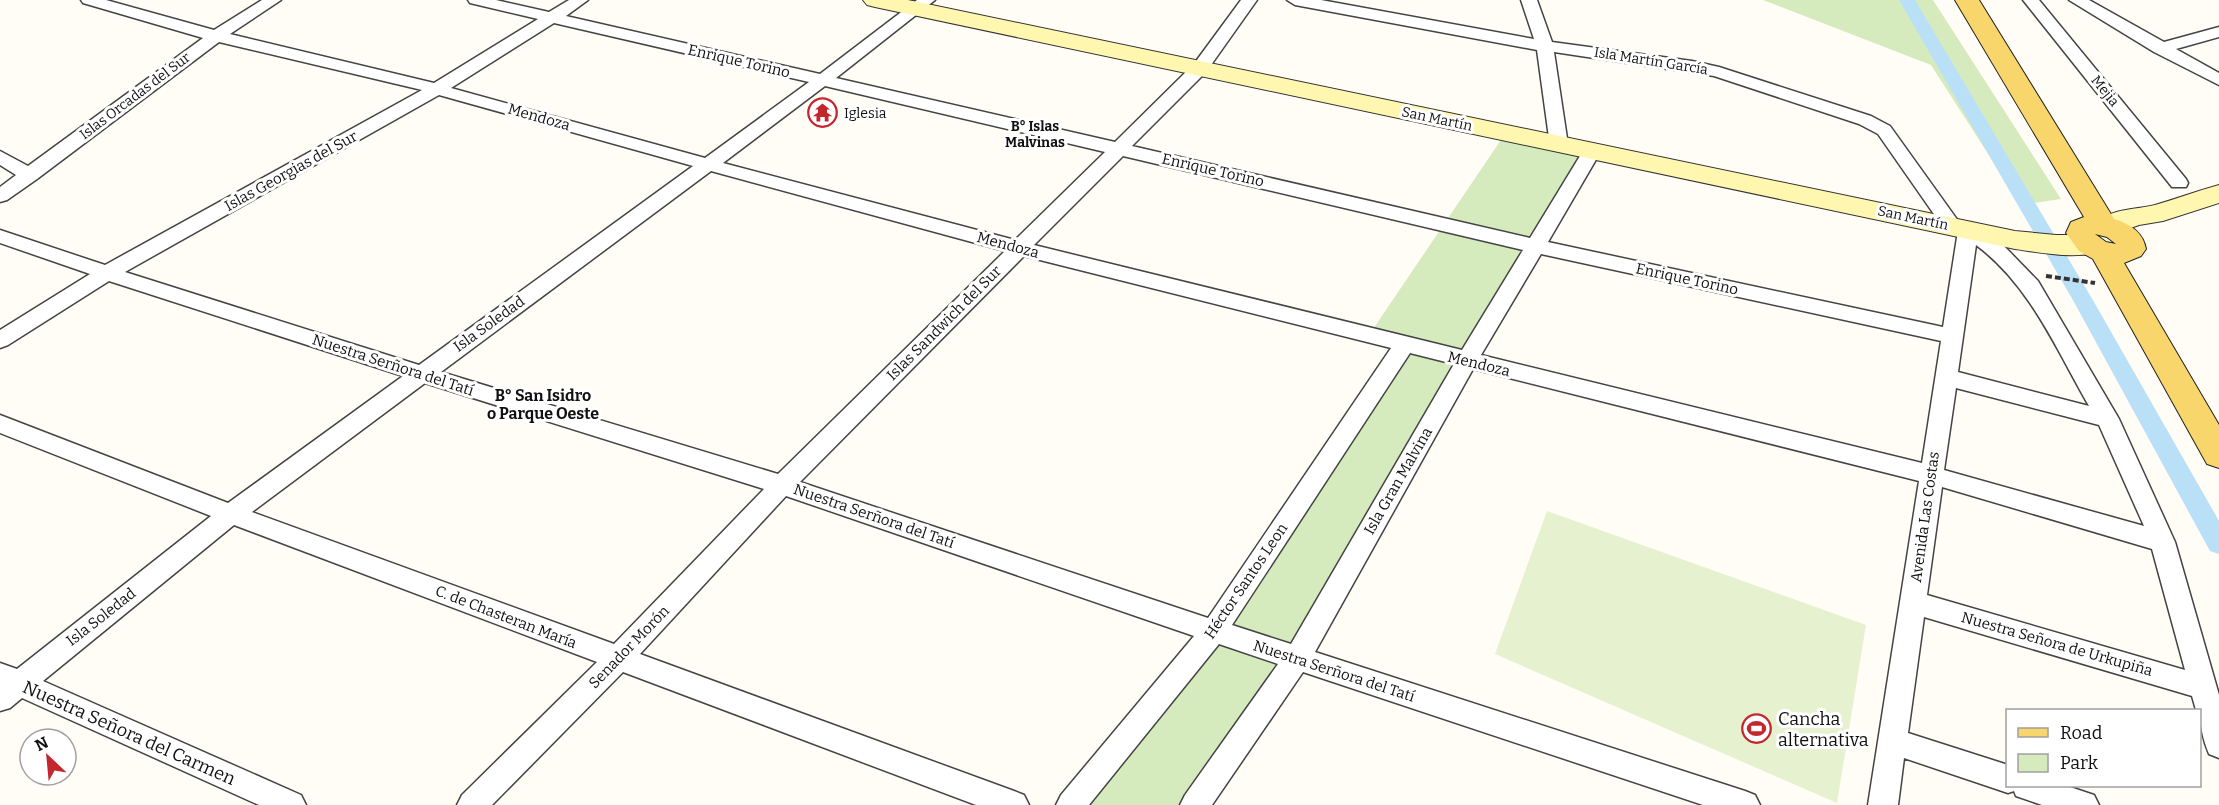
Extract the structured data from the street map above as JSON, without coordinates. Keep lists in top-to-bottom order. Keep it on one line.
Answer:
{"streets":{"main road":["San Martín"],"street":["Enrique Torino","Isla Martín García","Mejia","Islas Orcadas del Sur","Mendoza","Islas Georgias del Sur","Islas Sandwich del Sur","Isla Soledad","Nuestra Serñora del Tatí","Isla Gran Malvina","Avenida Las Costas","Héctor Santos Leon","C. de Chasteran María","Nuestra Señora de Urkupiña","Senador Morón","Nuestra Señora del Carmen"]},"crossings":[["Enrique Torino","Islas Georgias del Sur"],["Enrique Torino","Islas Sandwich del Sur"],["Enrique Torino","Isla Soledad"],["Enrique Torino","Isla Gran Malvina"],["Enrique Torino","Avenida Las Costas"],["Isla Martín García","Mendoza"],["Isla Martín García","San Martín"],["Isla Martín García","Avenida Las Costas"],["Isla Martín García","Nuestra Señora de Urkupiña"],["Islas Orcadas del Sur","Mendoza"],["Mendoza","Islas Georgias del Sur"],["Mendoza","Islas Sandwich del Sur"],["Mendoza","Isla Soledad"],["Mendoza","Isla Gran Malvina"],["Mendoza","Avenida Las Costas"],["Mendoza","Héctor Santos Leon"],["San Martín","Islas Sandwich del Sur"],["San Martín","Isla Soledad"],["San Martín","Isla Gran Malvina"],["San Martín","Avenida Las Costas"],["Islas Georgias del Sur","Nuestra Serñora del Tatí"],["Islas Sandwich del Sur","Nuestra Serñora del Tatí"],["Islas Sandwich del Sur","Senador Morón"],["Isla Soledad","Nuestra Serñora del Tatí"],["Isla Soledad","C. de Chasteran María"],["Isla Soledad","Nuestra Señora del Carmen"],["Nuestra Serñora del Tatí","Isla Gran Malvina"],["Nuestra Serñora del Tatí","Héctor Santos Leon"],["Nuestra Serñora del Tatí","Senador Morón"],["Avenida Las Costas","Nuestra Señora de Urkupiña"],["C. de Chasteran María","Senador Morón"]],"districts":["B° Islas Malvinas","B° San Isidro o Parque Oeste"],"places":{"temple":["Iglesia"],"sports":["Cancha alternativa"]},"legend":["Road","Park"],"north":"top left"}
